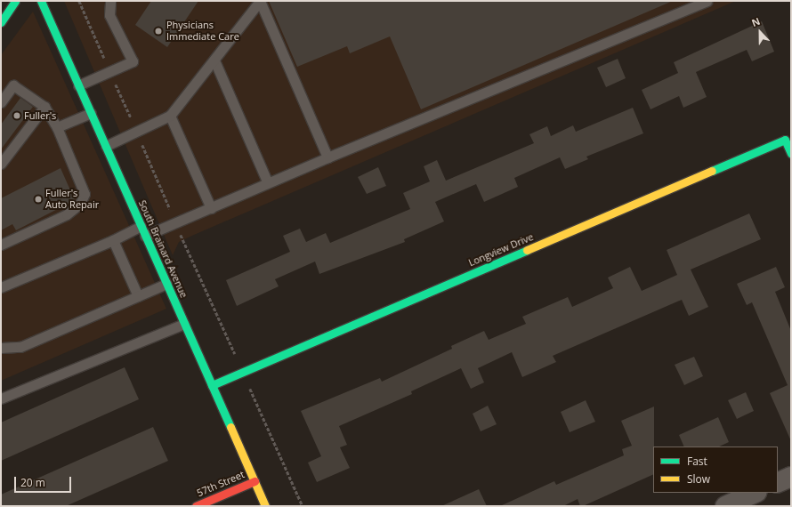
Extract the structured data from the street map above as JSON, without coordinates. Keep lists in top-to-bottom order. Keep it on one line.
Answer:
{"streets":{"street":["South Brainard Avenue","Longview Drive","57th Street"]},"crossings":[["South Brainard Avenue","Longview Drive"],["South Brainard Avenue","57th Street"]],"places":["Physicians Immediate Care","Fuller's","Fuller's Auto Repair"],"legend":["Fast","Slow"],"scale_bar":"20 m","north":"top"}
